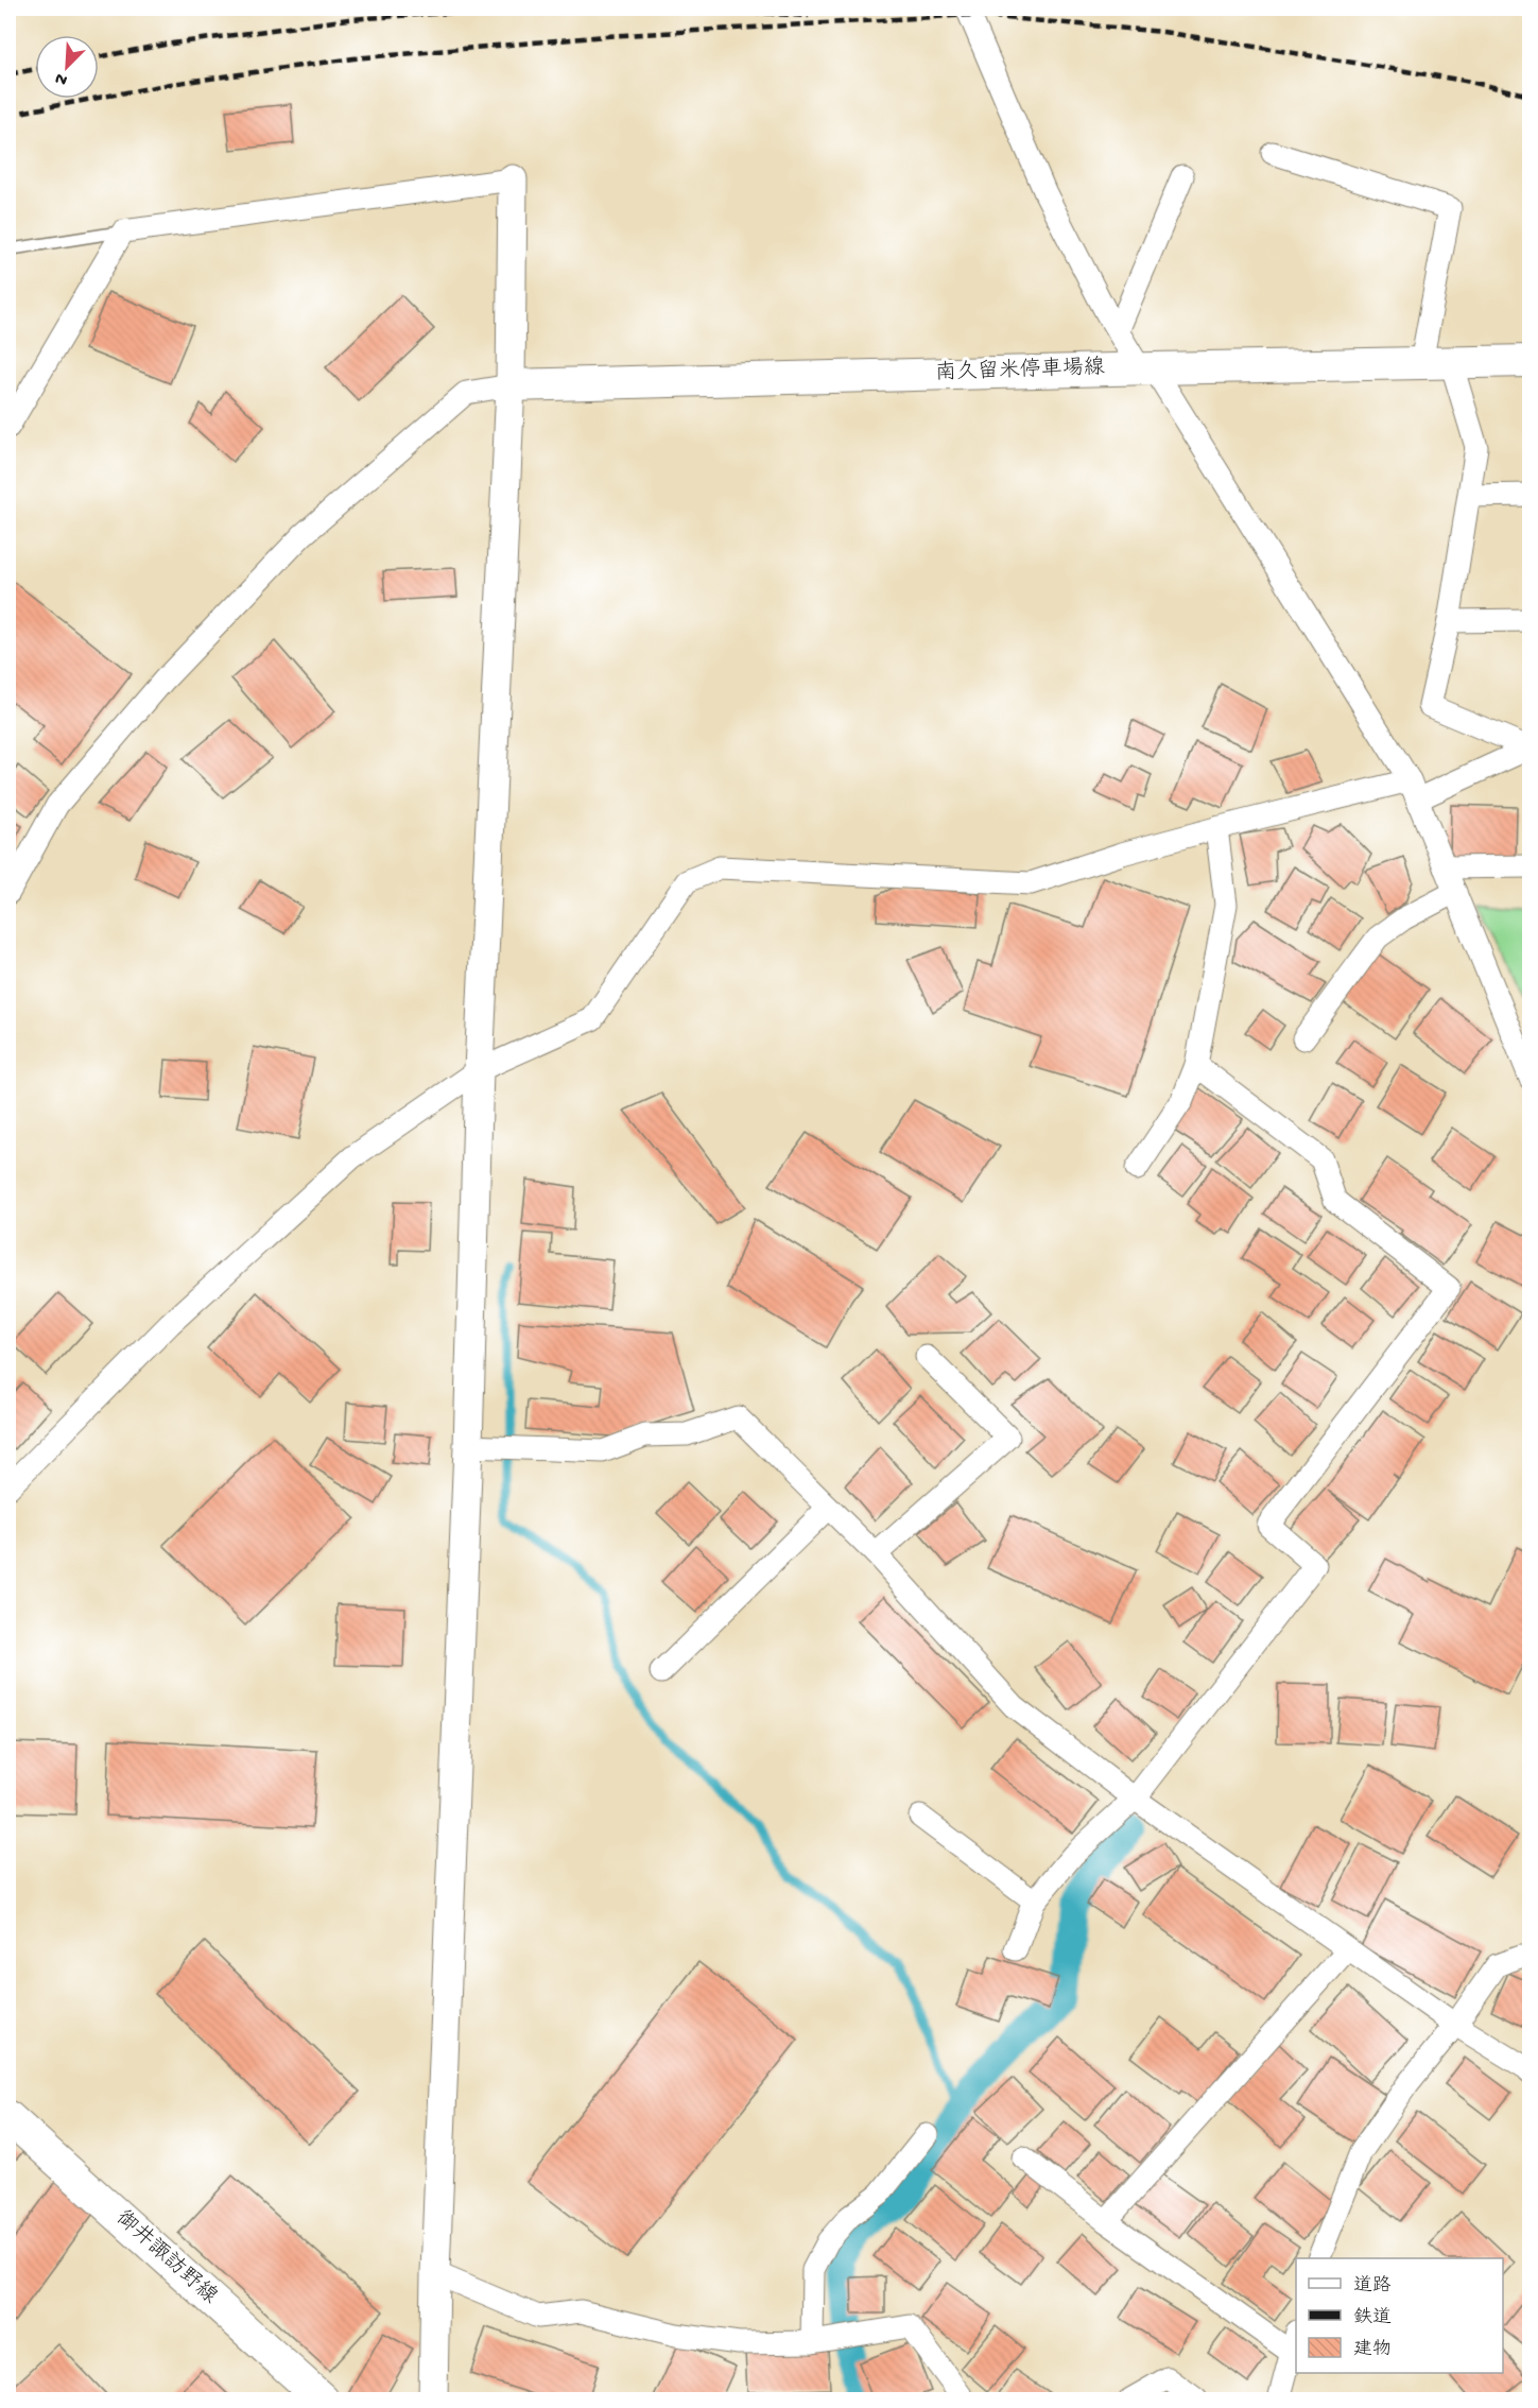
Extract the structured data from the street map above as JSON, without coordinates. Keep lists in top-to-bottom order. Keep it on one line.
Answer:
{"streets":{"main road":["南久留米停車場線","御井諏訪野線"]},"legend":["道路","鉄道","建物"],"north":"bottom left"}
